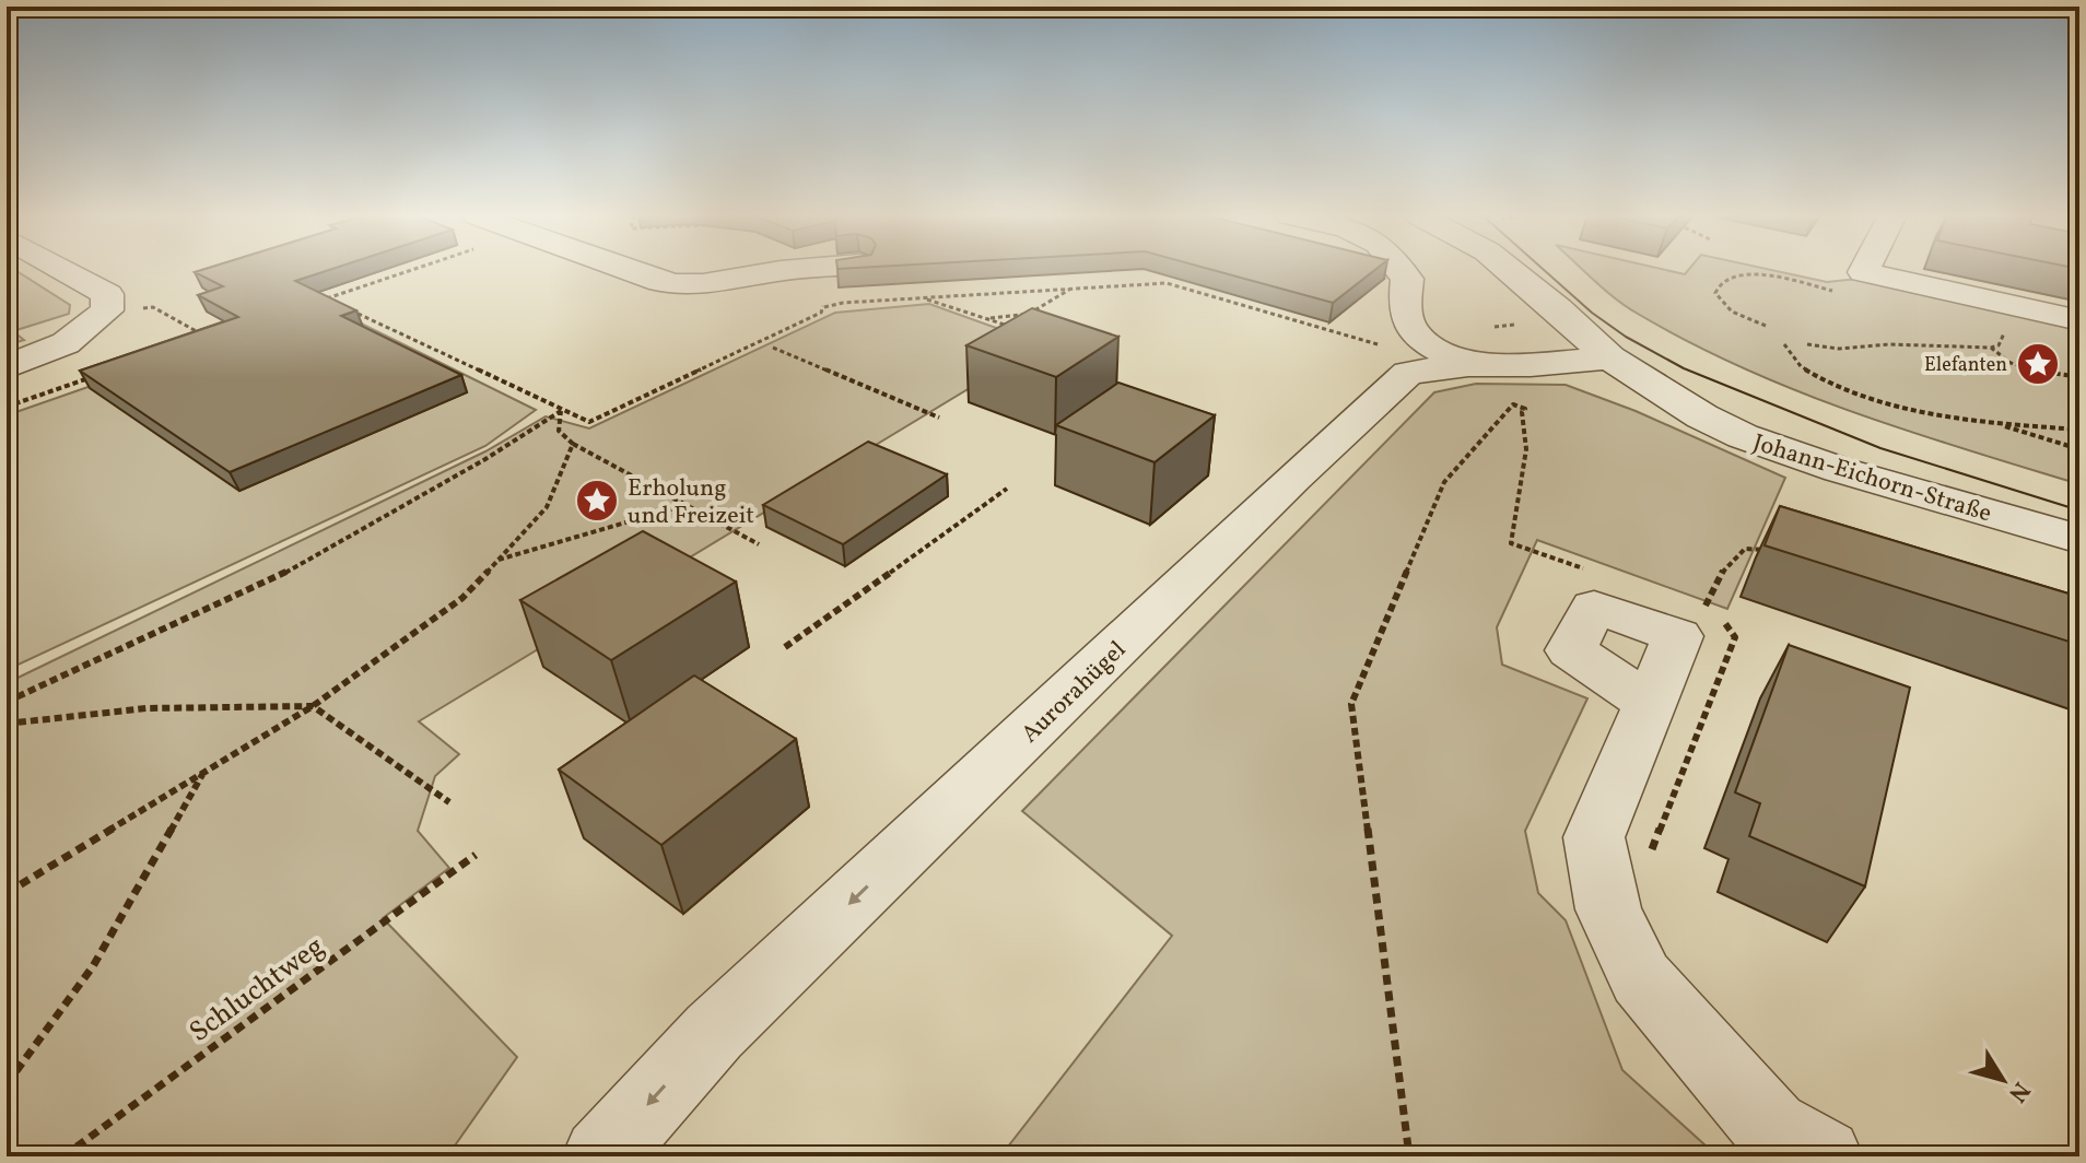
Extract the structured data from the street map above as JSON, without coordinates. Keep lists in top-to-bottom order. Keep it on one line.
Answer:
{"streets":{"street":["Johann-Eichorn-Straße","Aurorahügel"],"path":["Schluchtweg"]},"one_way":["Aurorahügel"],"places":{"place":["Elefanten","Erholung und Freizeit"]},"north":"bottom right"}
